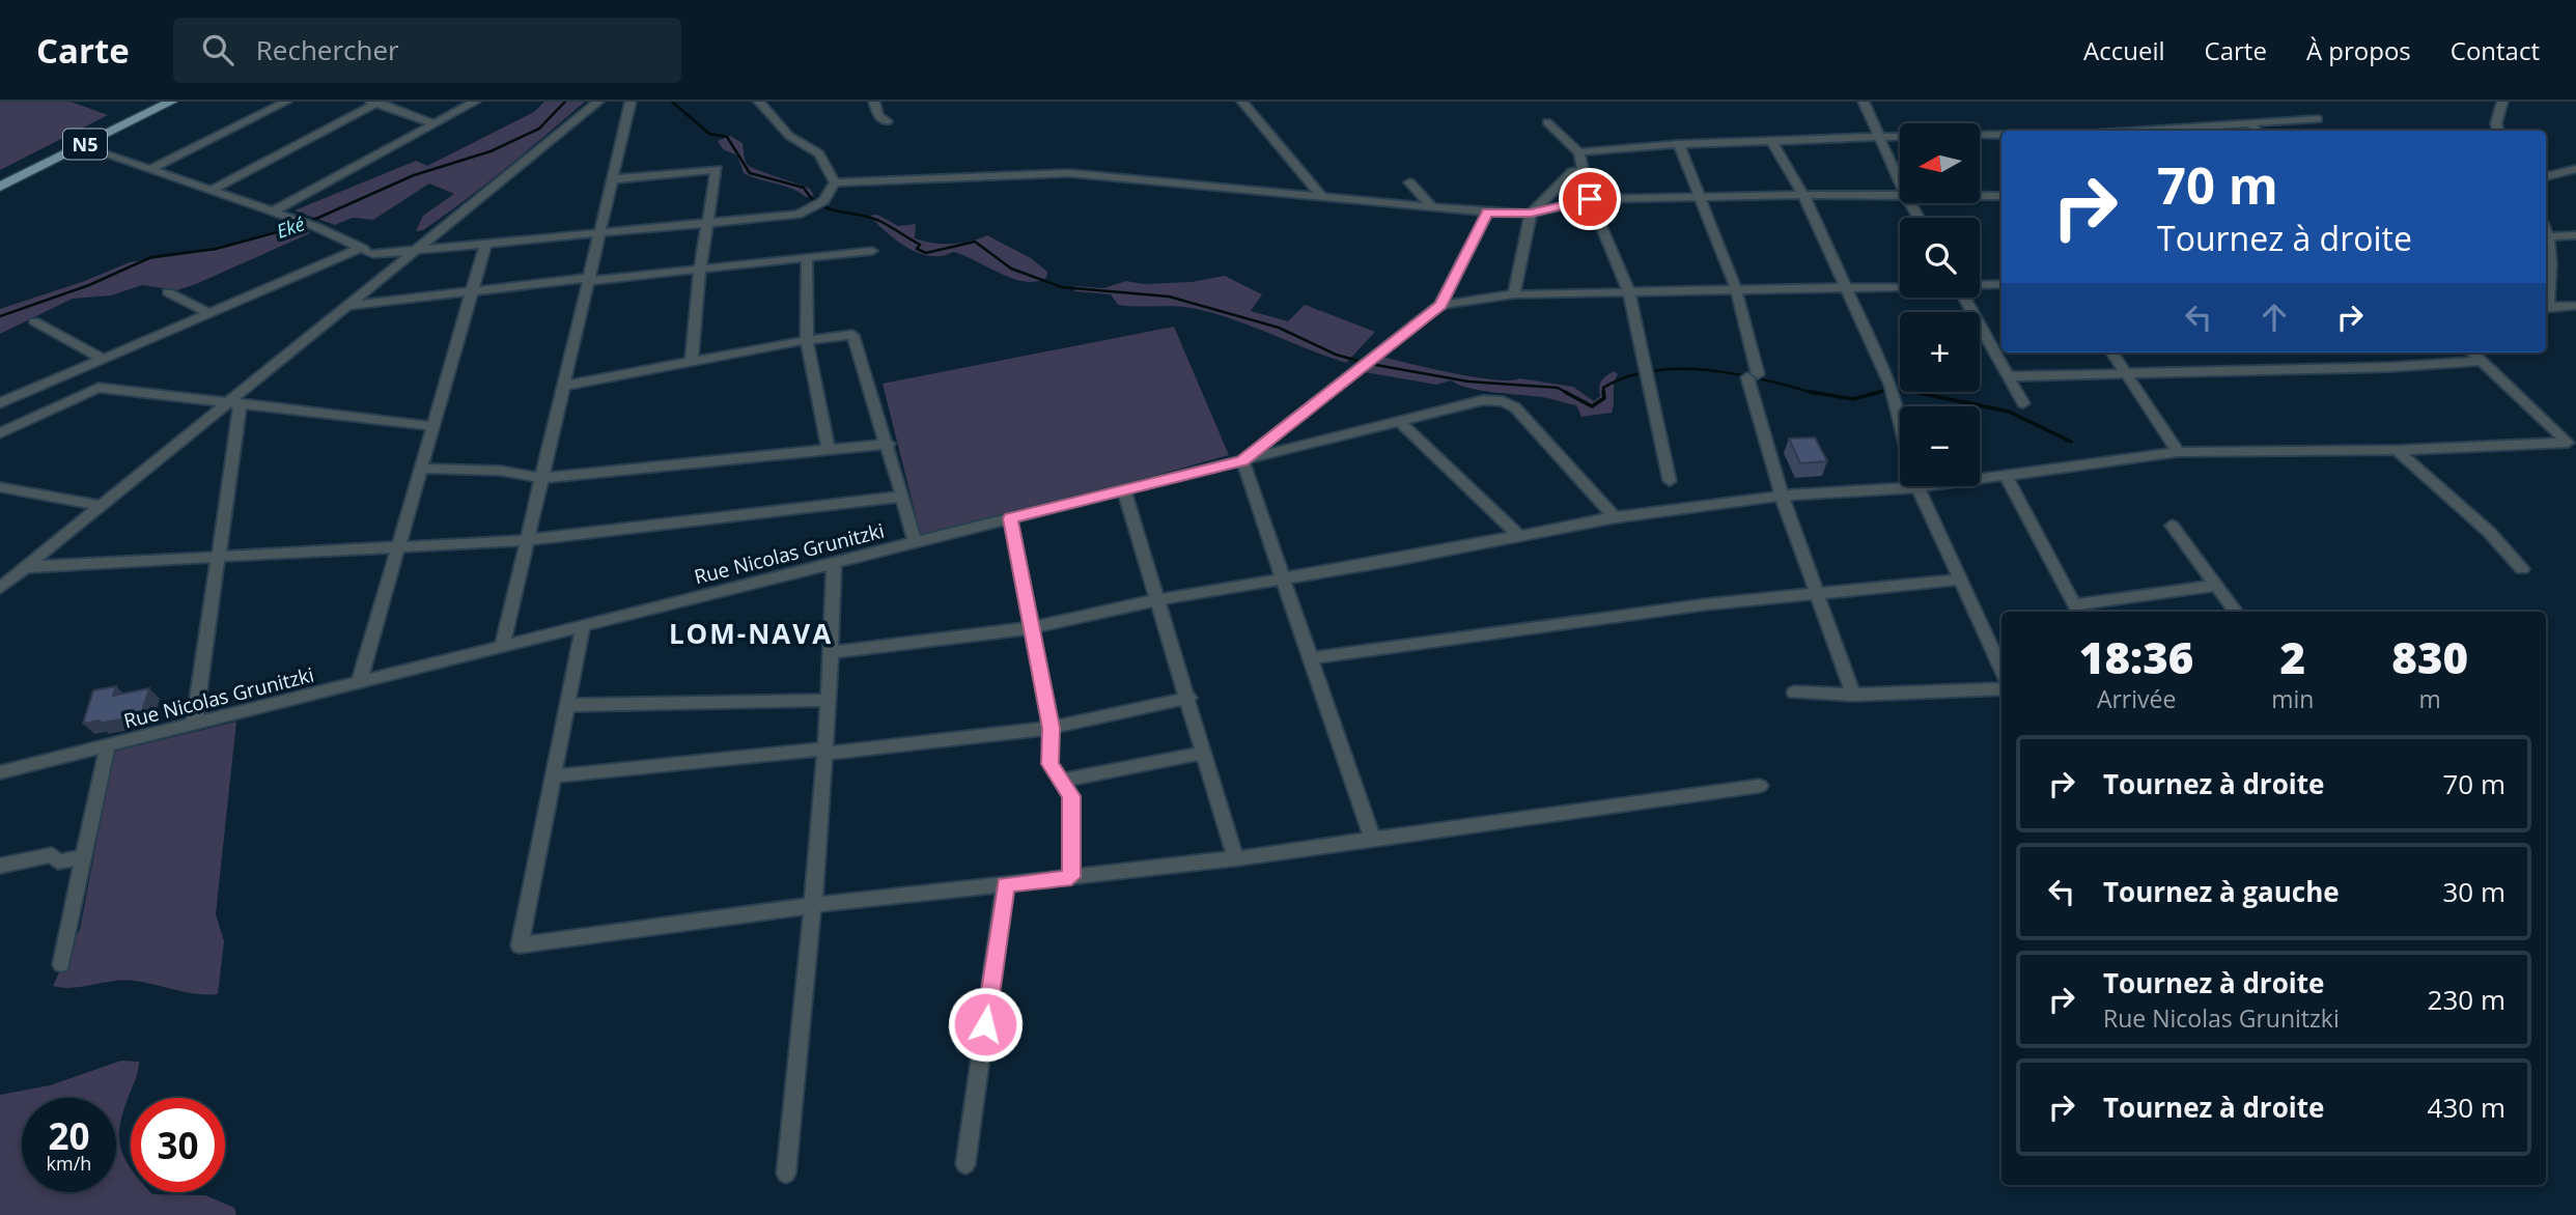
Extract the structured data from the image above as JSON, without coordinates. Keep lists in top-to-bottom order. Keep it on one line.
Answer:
{"streets":{"main road":["N5"],"street":["Rue Nicolas Grunitzki"]},"districts":["LOM-NAVA"],"water":["Eké"],"north":"left","page":{"header":"Carte","search":"Rechercher","nav":["Accueil","Carte","À propos","Contact"],"map_buttons":["+","−"],"turn":["70 m","Tournez à droite"],"eta":["18:36","Arrivée","2","min","830","m"],"list":[{"name":"Tournez à droite","value":"70 m"},{"name":"Tournez à gauche","value":"30 m"},{"name":"Tournez à droite","note":"Rue Nicolas Grunitzki","value":"230 m"},{"name":"Tournez à droite","value":"430 m"}],"speed":"20 km/h","limit":"30"}}
